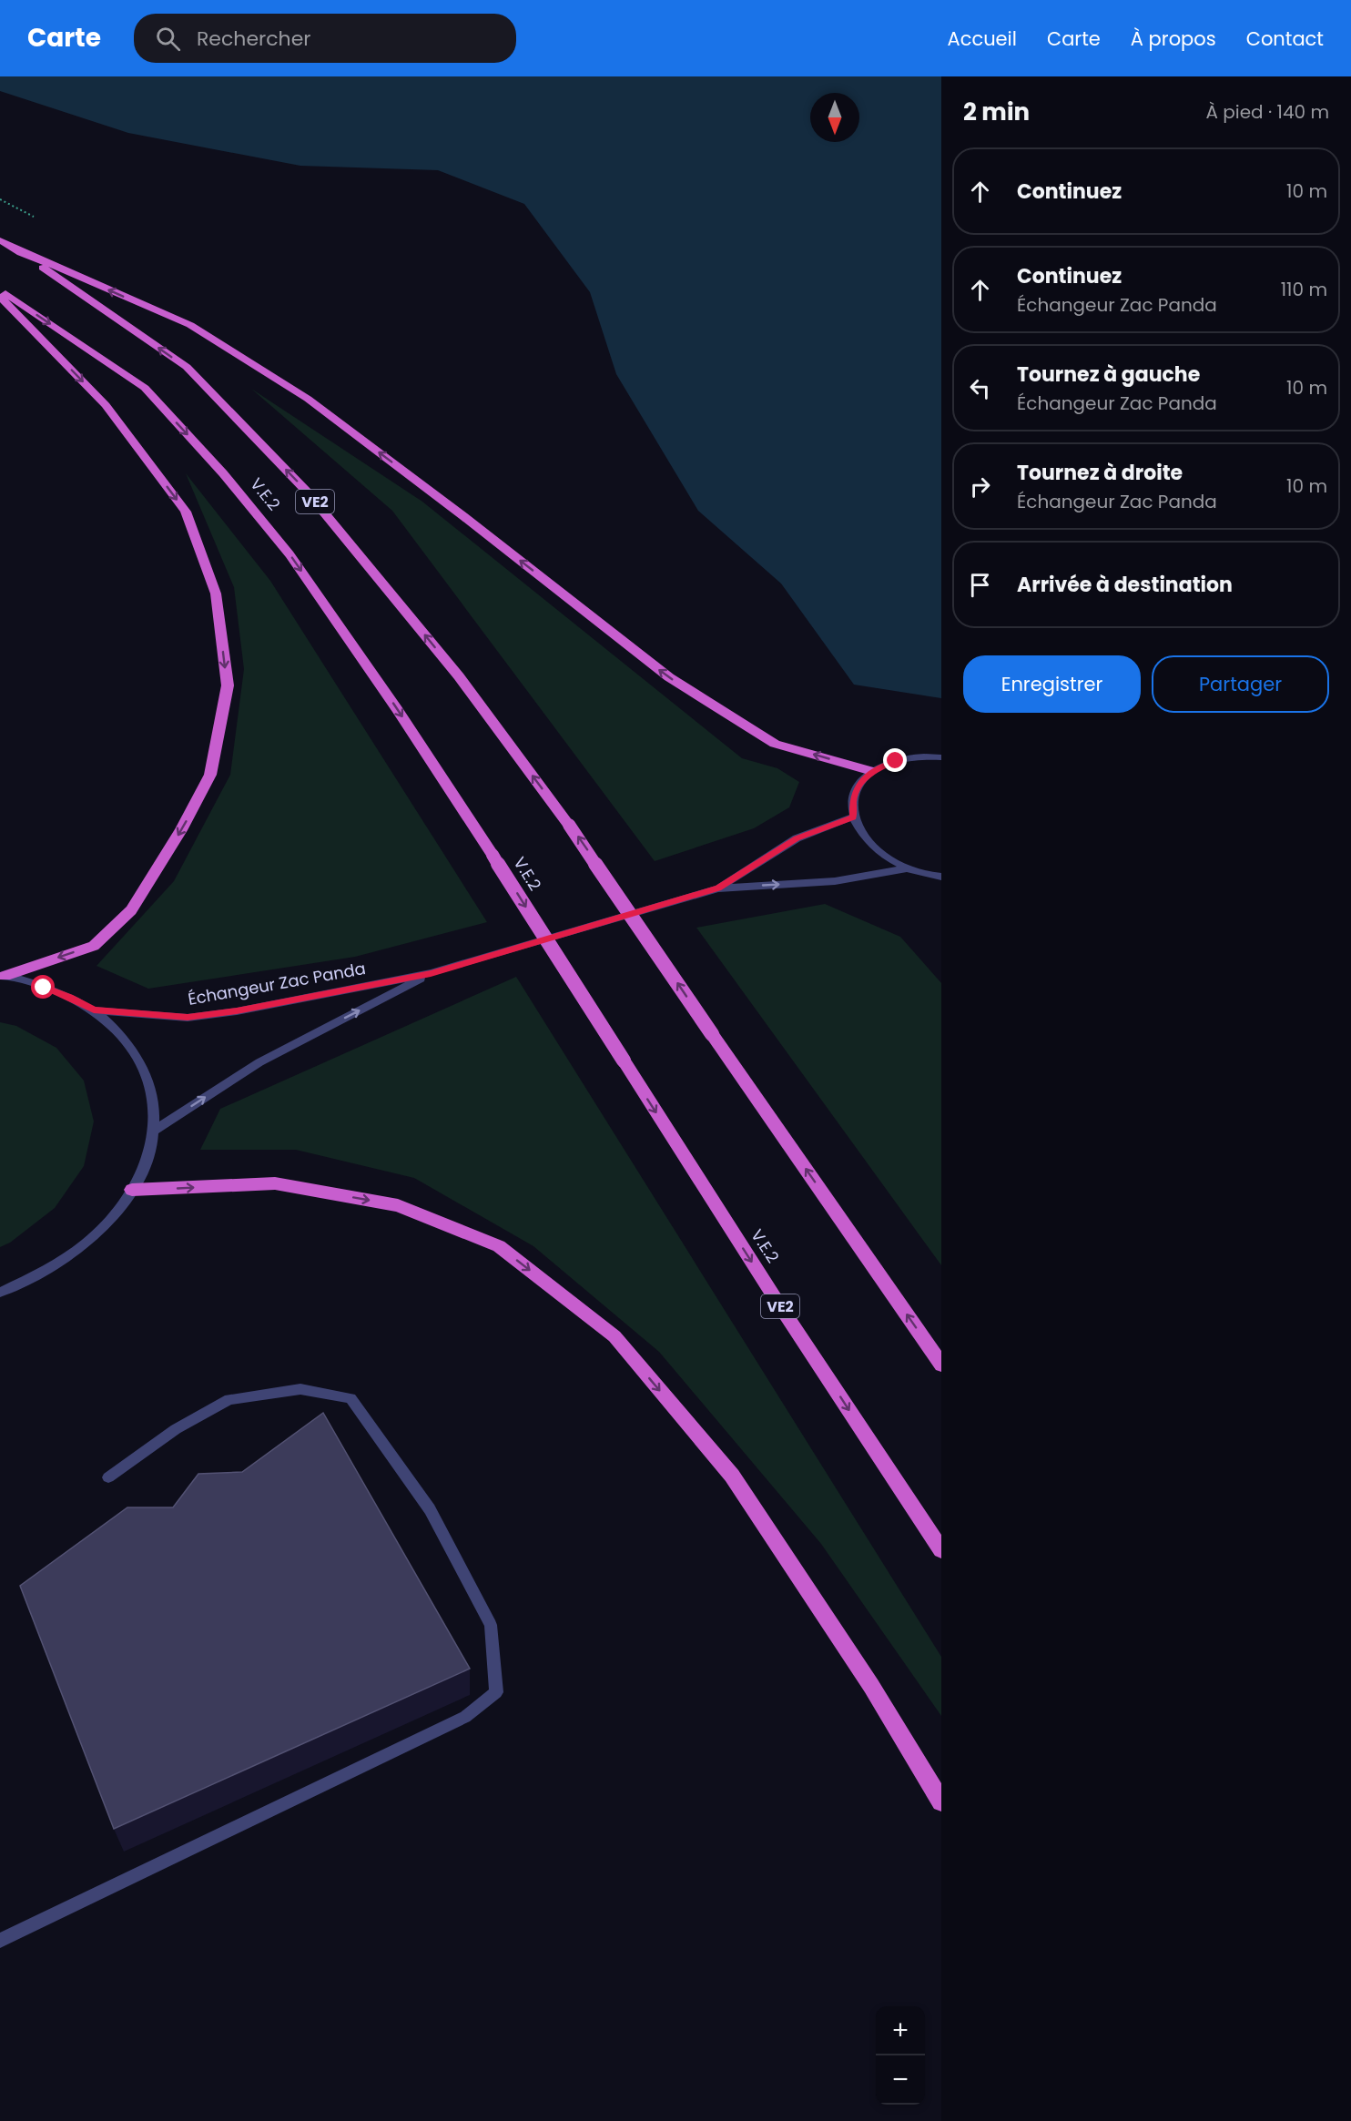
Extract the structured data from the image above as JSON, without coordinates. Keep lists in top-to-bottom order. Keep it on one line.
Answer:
{"streets":{"highway":["V.E.2","VE2"],"street":["Échangeur Zac Panda"]},"north":"bottom","page":{"header":"Carte","search":"Rechercher","nav":["Accueil","Carte","À propos","Contact"],"heading":["2 min","À pied · 140 m"],"list":[["Continuez","10 m"],["Continuez","Échangeur Zac Panda","110 m"],["Tournez à gauche","Échangeur Zac Panda","10 m"],["Tournez à droite","Échangeur Zac Panda","10 m"],"Arrivée à destination"],"buttons":["Enregistrer","Partager"],"map_buttons":["+","−"]}}
